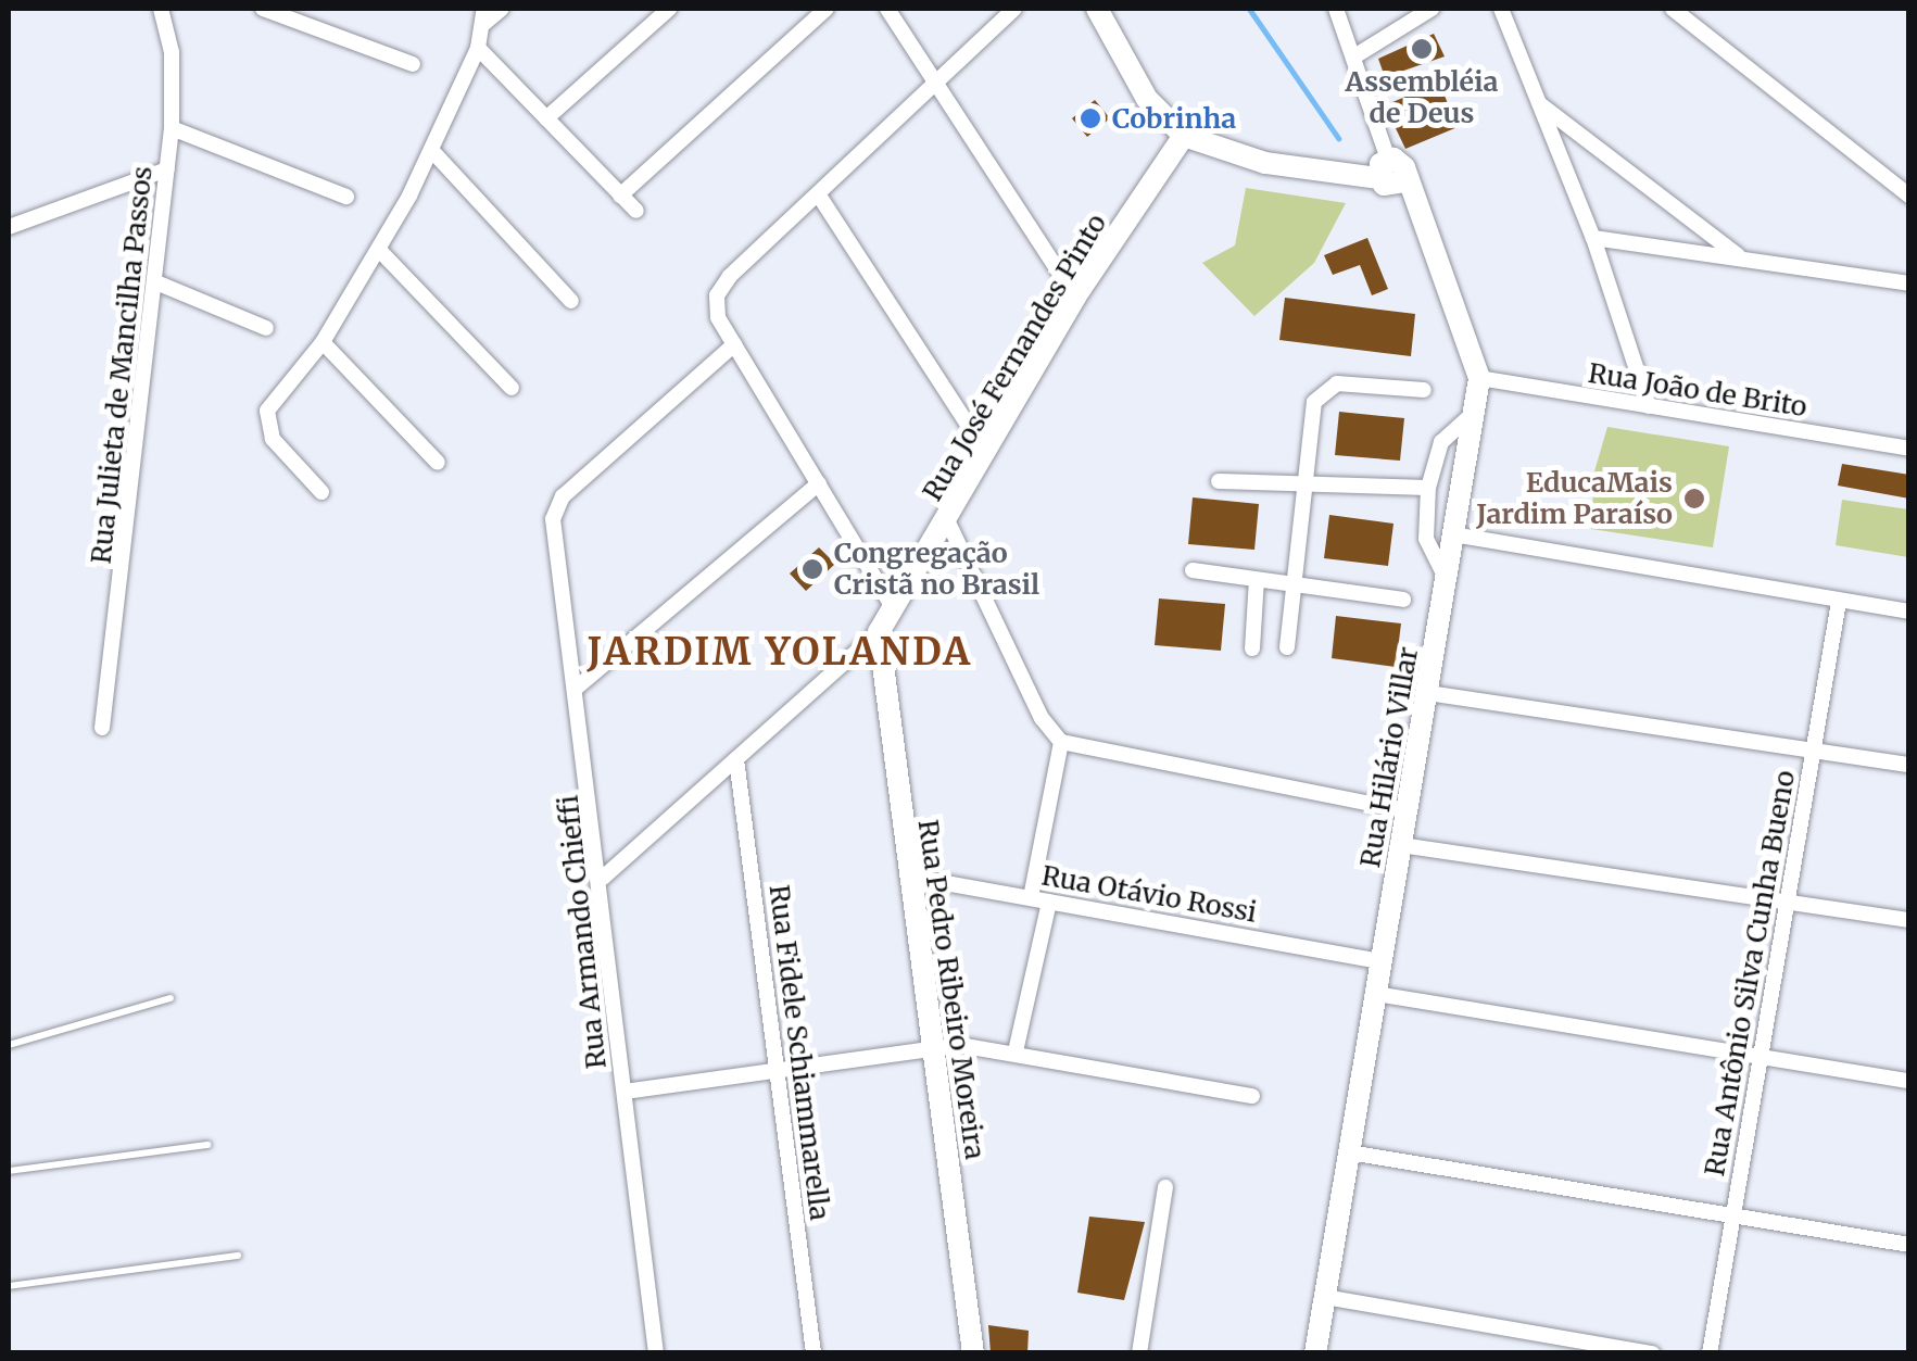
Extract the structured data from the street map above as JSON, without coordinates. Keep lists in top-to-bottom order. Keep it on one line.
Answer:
{"streets":{"street":["Rua José Fernandes Pinto","Rua Julieta de Mancilha Passos","Rua João de Brito","Rua Hilário Villar","Rua Otávio Rossi","Rua Armando Chieffi","Rua Antônio Silva Cunha Bueno","Rua Pedro Ribeiro Moreira","Rua Fidele Schiammarella"]},"crossings":[["Rua José Fernandes Pinto","Rua Pedro Ribeiro Moreira"],["Rua João de Brito","Rua Hilário Villar"],["Rua Hilário Villar","Rua Otávio Rossi"],["Rua Otávio Rossi","Rua Pedro Ribeiro Moreira"]],"districts":["JARDIM YOLANDA"],"places":["Assembléia de Deus","Cobrinha","EducaMais Jardim Paraíso","Congregação Cristã no Brasil"]}
